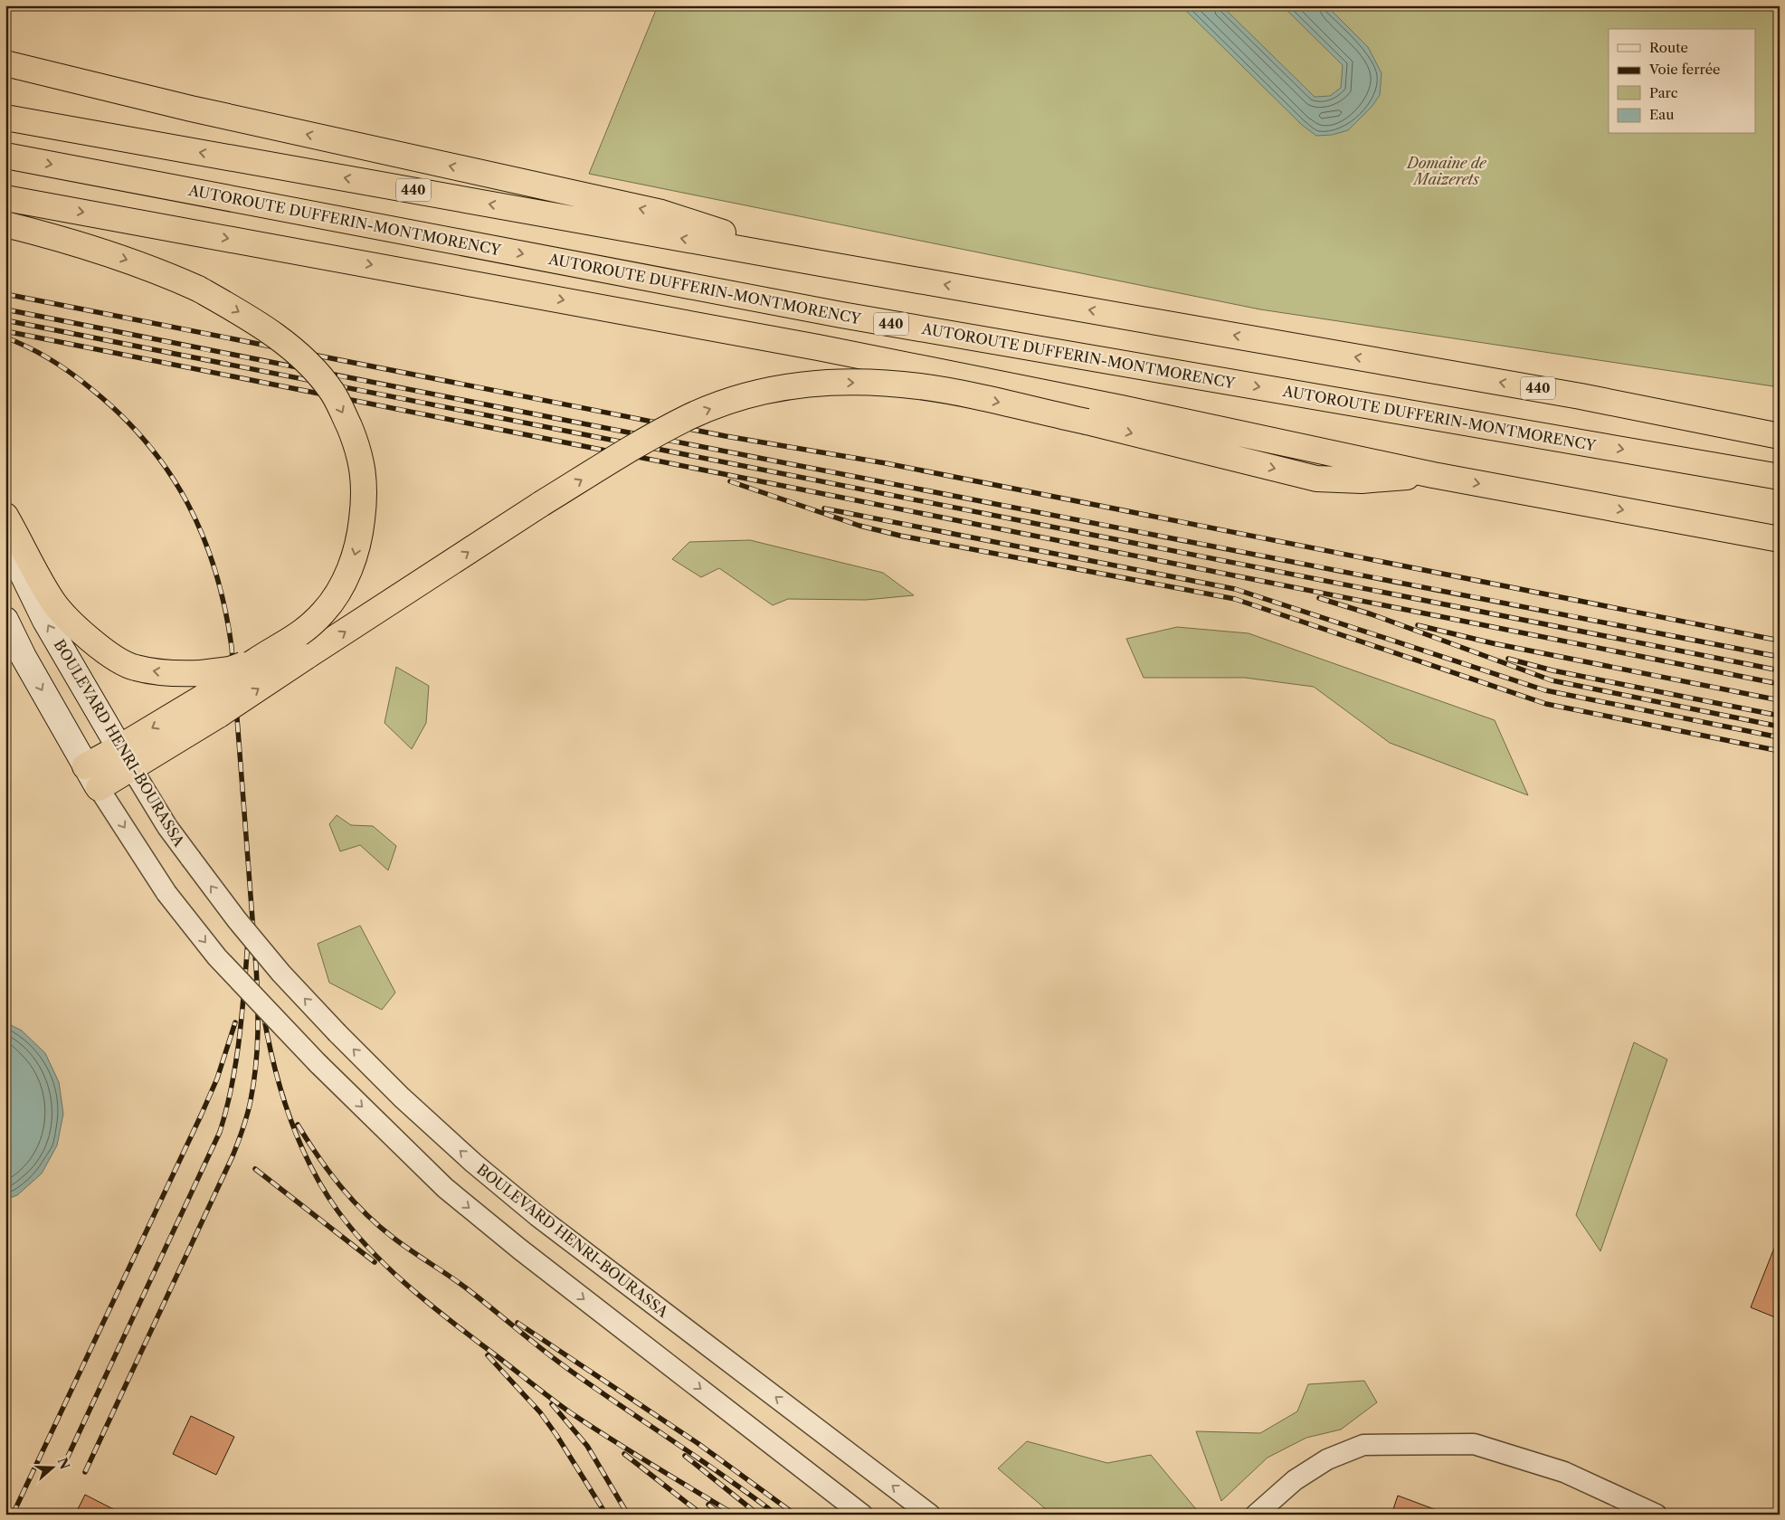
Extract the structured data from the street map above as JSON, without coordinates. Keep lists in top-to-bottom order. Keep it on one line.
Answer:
{"streets":{"highway":["440","AUTOROUTE DUFFERIN-MONTMORENCY"],"main road":["BOULEVARD HENRI-BOURASSA"]},"one_way":["BOULEVARD HENRI-BOURASSA"],"parks":["Domaine de Maizerets"],"legend":["Route","Voie ferrée","Parc","Eau"],"north":"right"}
